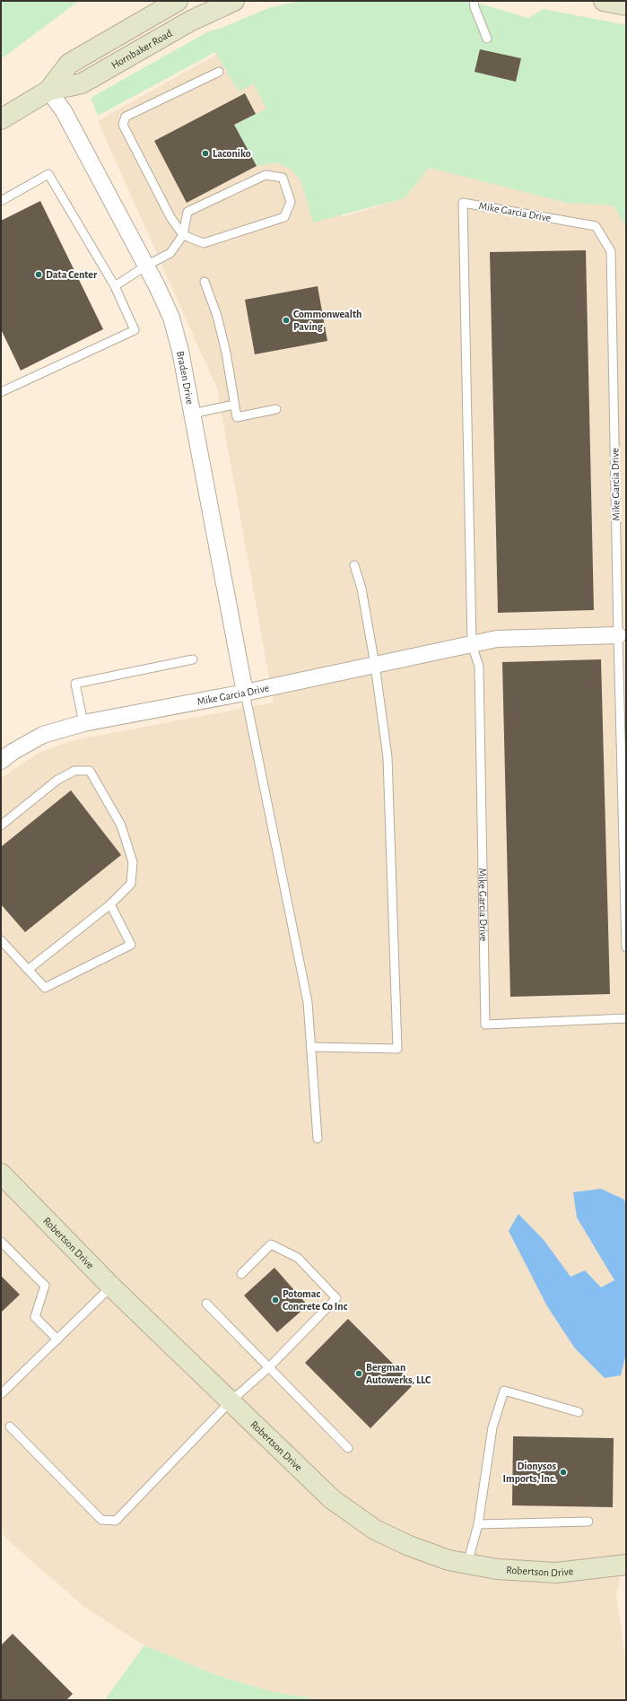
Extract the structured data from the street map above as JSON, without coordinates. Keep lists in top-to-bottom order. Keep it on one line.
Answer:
{"streets":{"street":["Hornbaker Road","Mike Garcia Drive","Braden Drive","Robertson Drive"]},"crossings":[["Hornbaker Road","Braden Drive"],["Mike Garcia Drive","Braden Drive"]],"places":["Laconiko","Data Center","Commonwealth Paving","Potomac Concrete Co Inc","Bergman Autowerks, LLC","Dionysos Imports, Inc."]}
